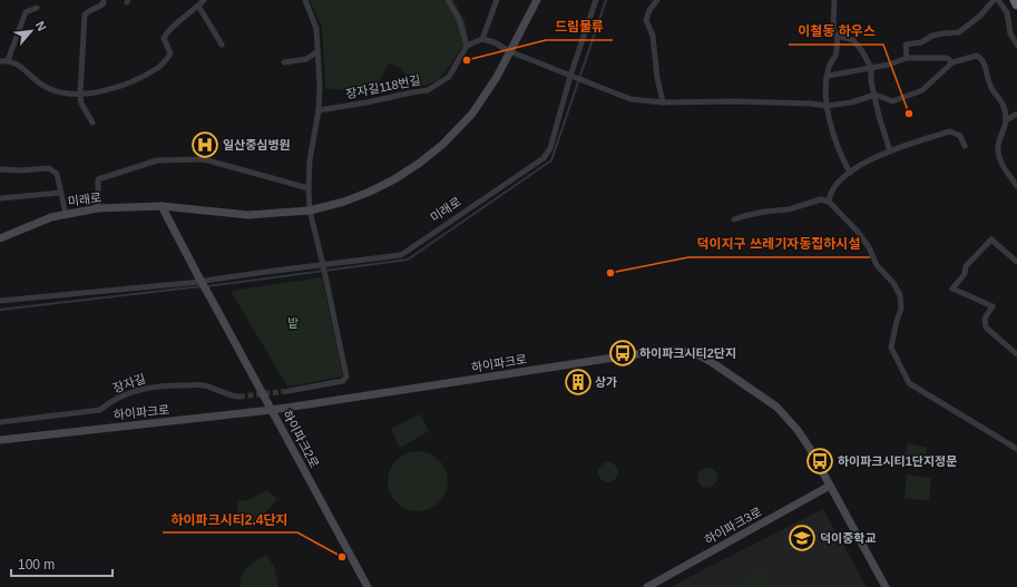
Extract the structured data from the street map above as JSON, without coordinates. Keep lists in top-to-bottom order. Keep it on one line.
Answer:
{"streets":{"street":["장자길118번길","미래로","하이파크로","장자길","하이파크2로","하이파크3로"]},"crossings":[["미래로","하이파크2로"],["하이파크로","하이파크2로"],["하이파크로","하이파크3로"]],"parks":["밭"],"places":{"other":["드림물류","이철동 하우스","덕이지구 쓰레기자동집하시설","하이파크시티2.4단지"],"hospital":["일산중심병원"],"bus stop":["하이파크시티2단지","하이파크시티1단지정문"],"building":["상가"],"school or university":["덕이중학교"]},"scale_bar":"100 m","north":"top right"}
